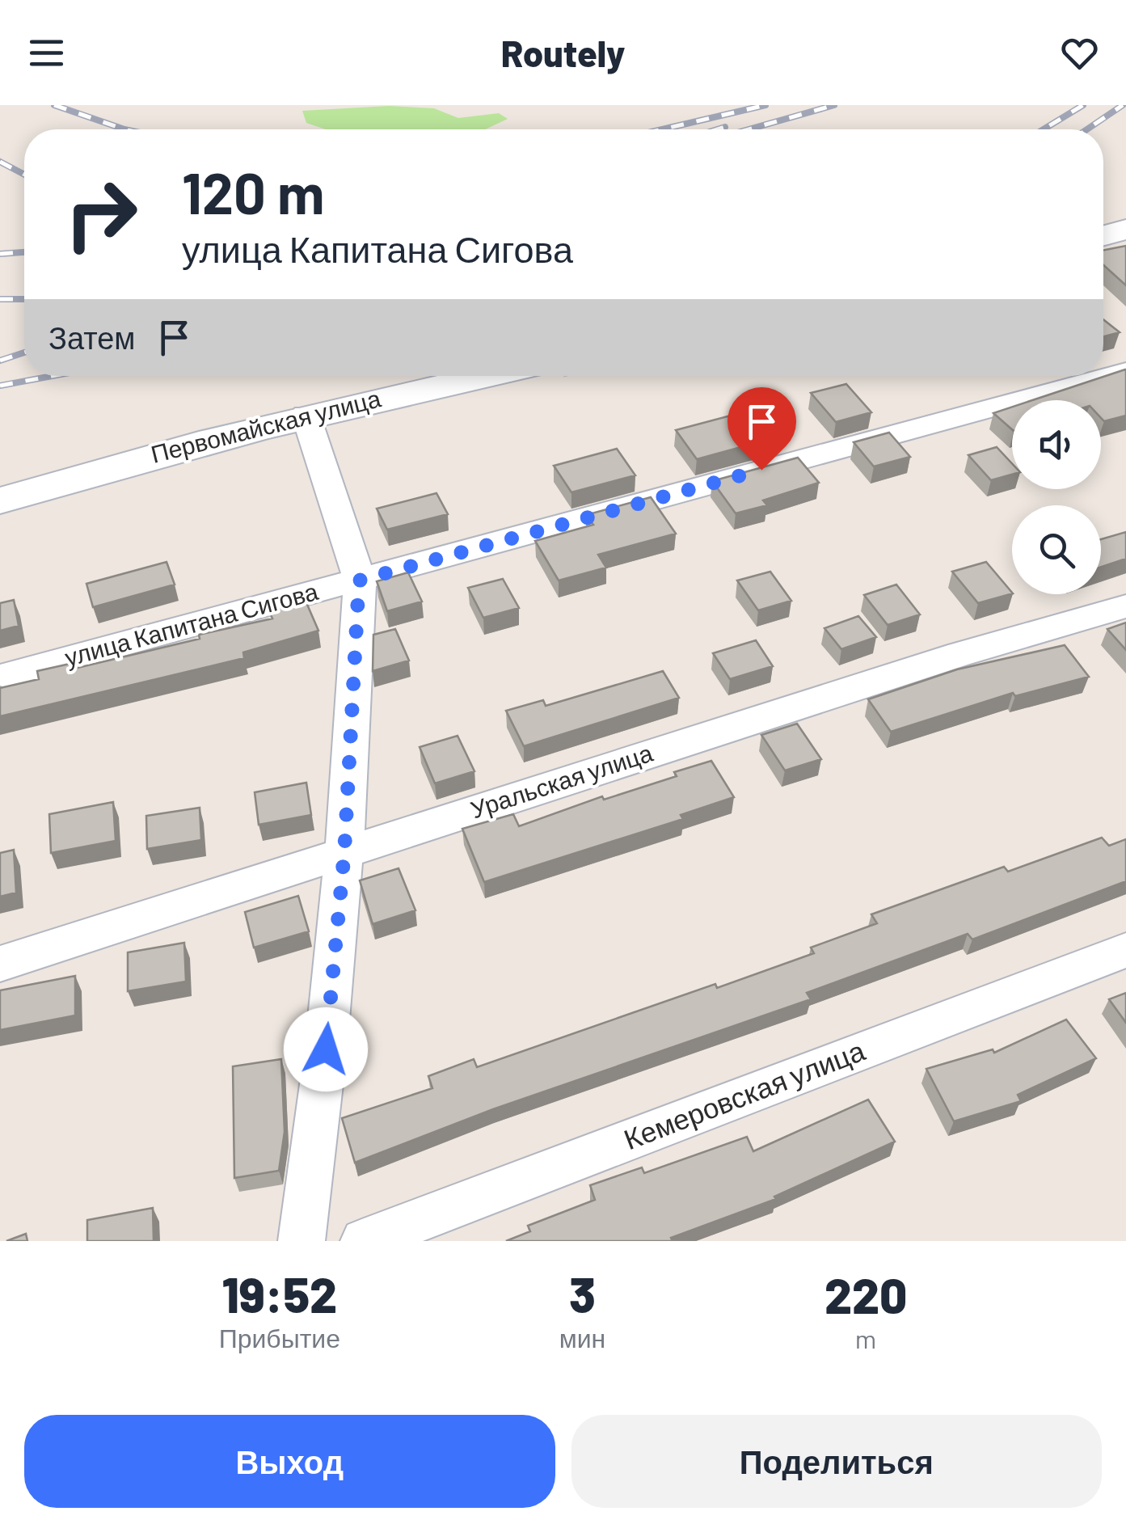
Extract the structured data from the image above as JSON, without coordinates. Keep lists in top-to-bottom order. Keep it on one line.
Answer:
{"streets":{"main road":["Первомайская улица"],"street":["улица Капитана Сигова","Уральская улица","Кемеровская улица"]},"page":{"header":"Routely","turn":["120 m","улица Капитана Сигова"],"then":"Затем","eta":["19:52","Прибытие","3","мин","220","m"],"buttons":["Выход","Поделиться"]}}
